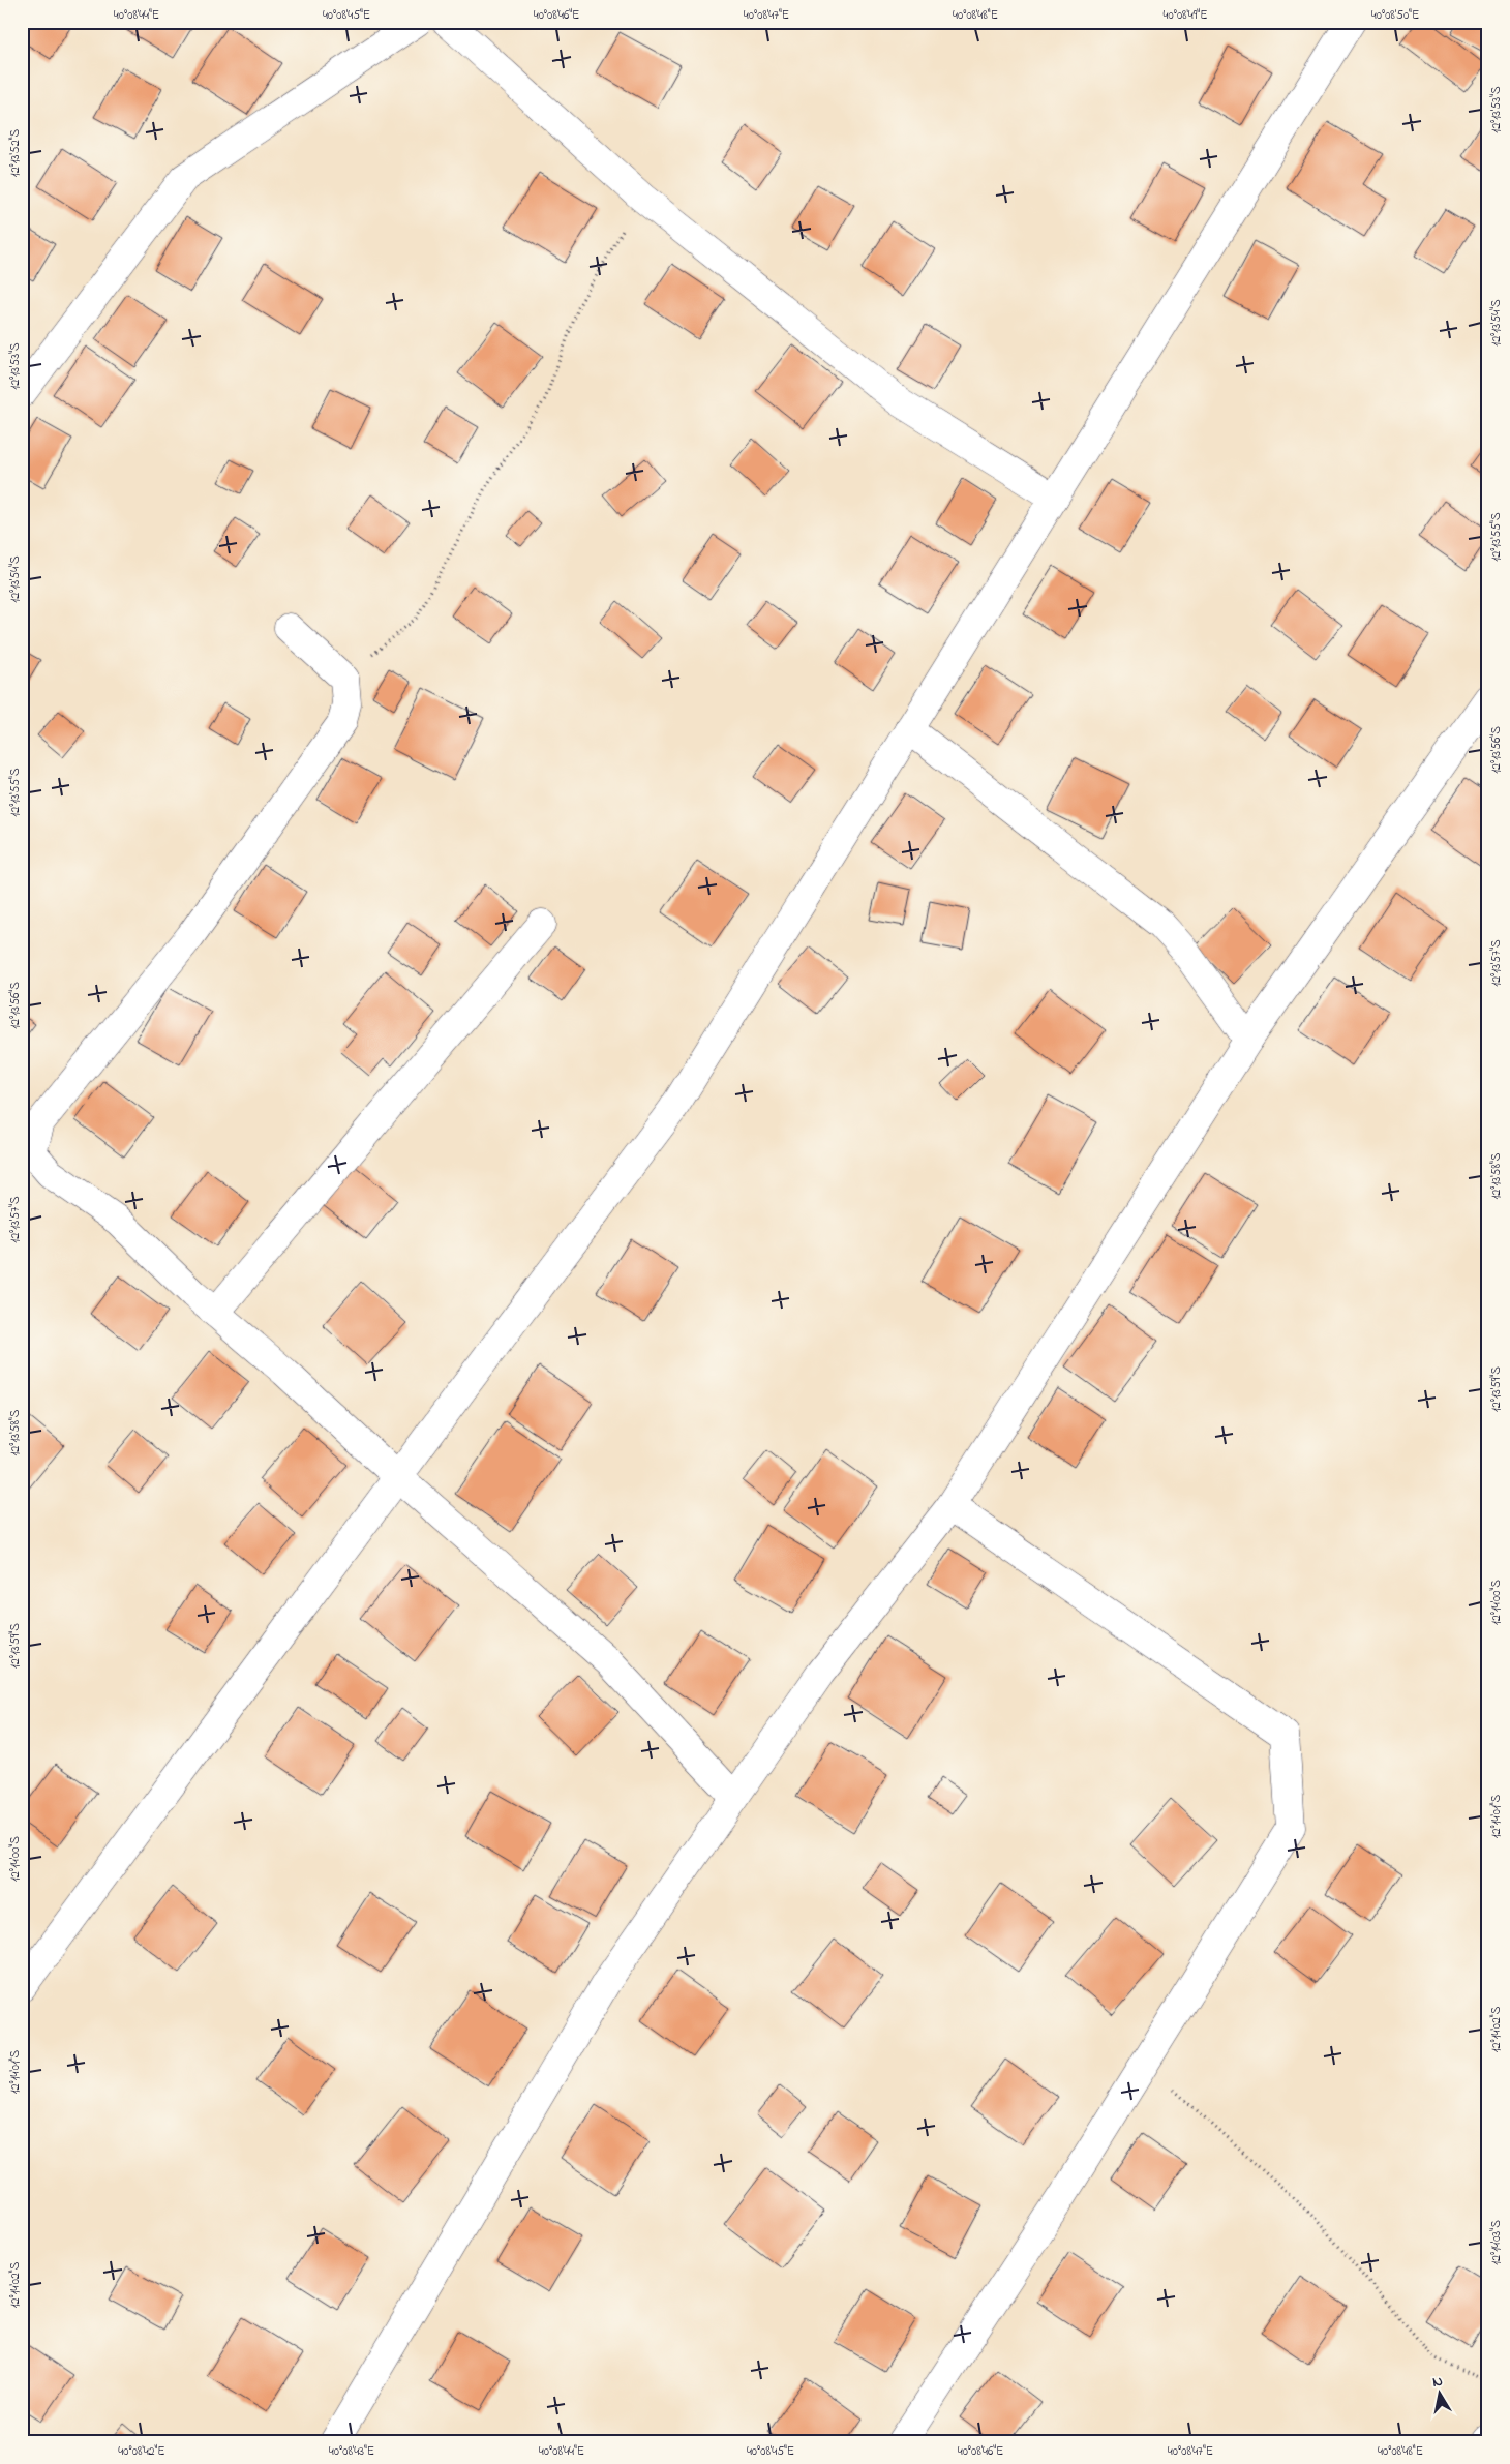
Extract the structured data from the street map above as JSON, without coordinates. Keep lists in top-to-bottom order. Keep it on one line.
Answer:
{"north":"top","coordinates":["40°08'44\"E","40°08'45\"E","40°08'46\"E","40°08'47\"E","40°08'48\"E","40°08'49\"E","40°08'50\"E","12°13'53\"S","12°13'52\"S","12°13'54\"S","12°13'55\"S","12°13'56\"S","12°13'57\"S","12°13'58\"S","12°13'59\"S","12°14'00\"S","12°14'01\"S","12°14'02\"S","12°14'03\"S","40°08'42\"E","40°08'43\"E"]}
